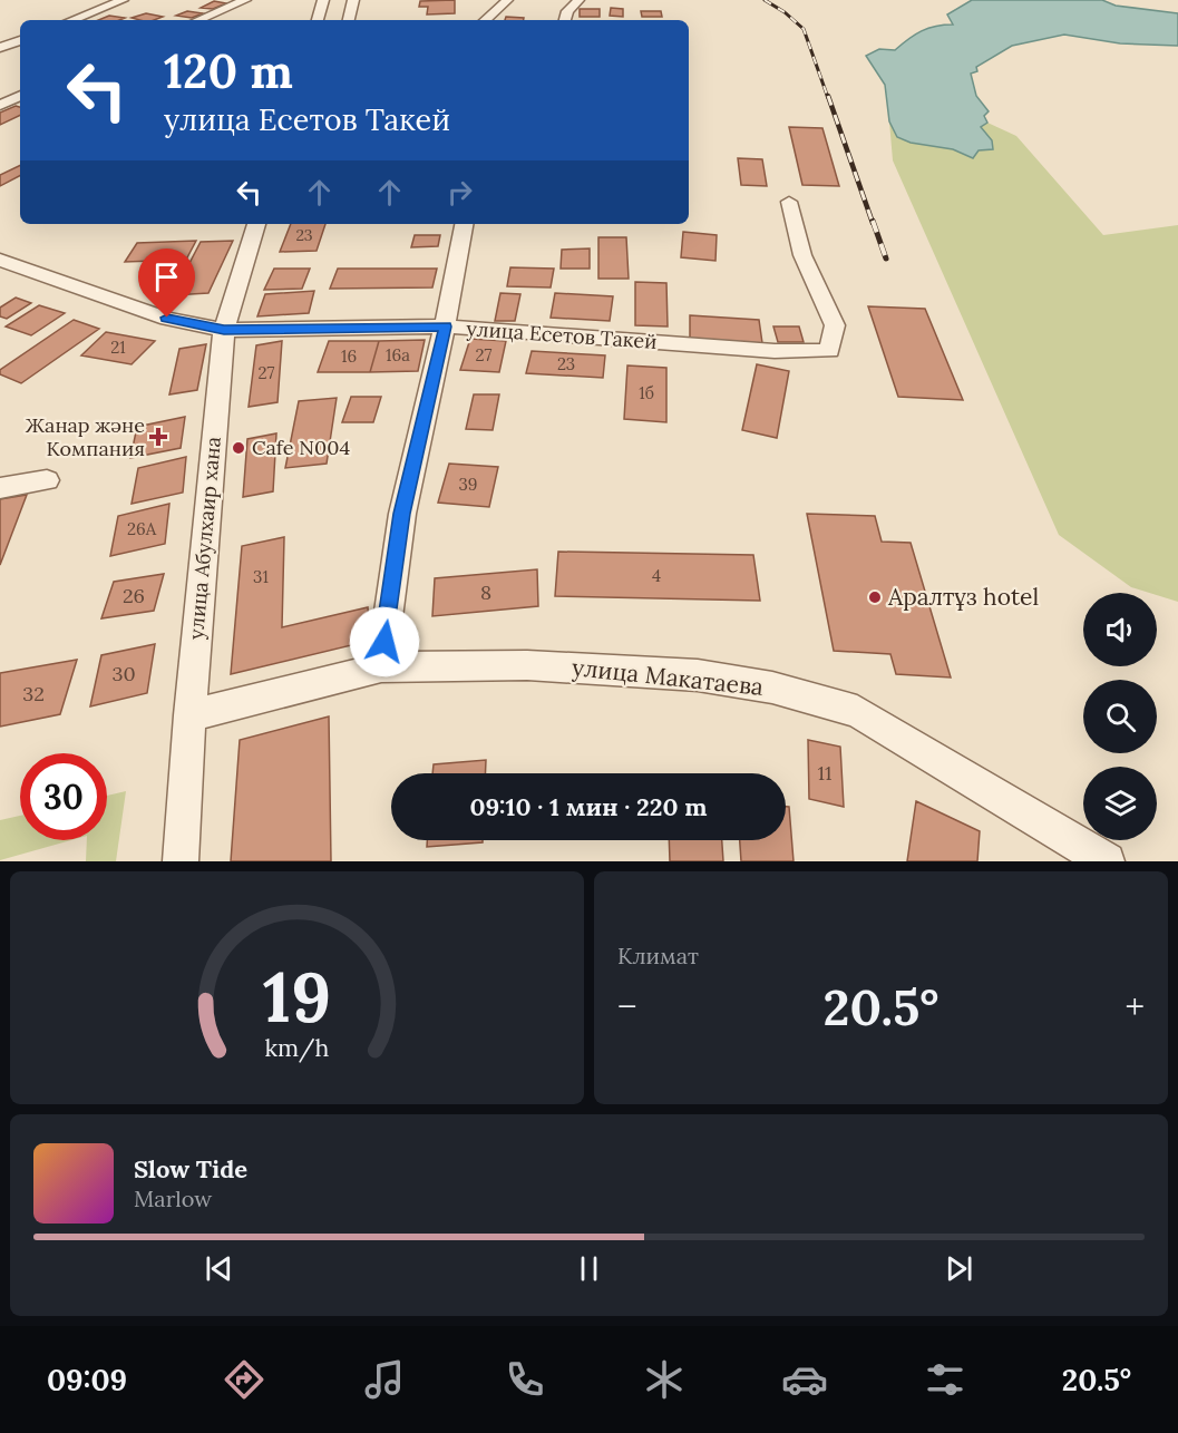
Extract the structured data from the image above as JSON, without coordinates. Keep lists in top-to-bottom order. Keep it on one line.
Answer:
{"streets":{"street":["улица Есетов Такей","улица Абулхаир хана","улица Макатаева"]},"crossings":[["улица Есетов Такей","улица Абулхаир хана"],["улица Абулхаир хана","улица Макатаева"]],"places":{"health":["Жанар және Компания"],"other":["Cafe N004","Аралтұз hotel"]},"house_numbers":["23","21","16а","27","16","23","27","1б","39","26А","4","31","8","26","30","32","11"],"page":{"turn":["120 m","улица Есетов Такей"],"limit":"30","trip":"09:10 · 1 мин · 220 m","tile":"Климат","heat":["−","20.5°","+"],"song":["Slow Tide","Marlow"],"tabs":["09:09","20.5°"],"gauge":["19","km/h"]}}
